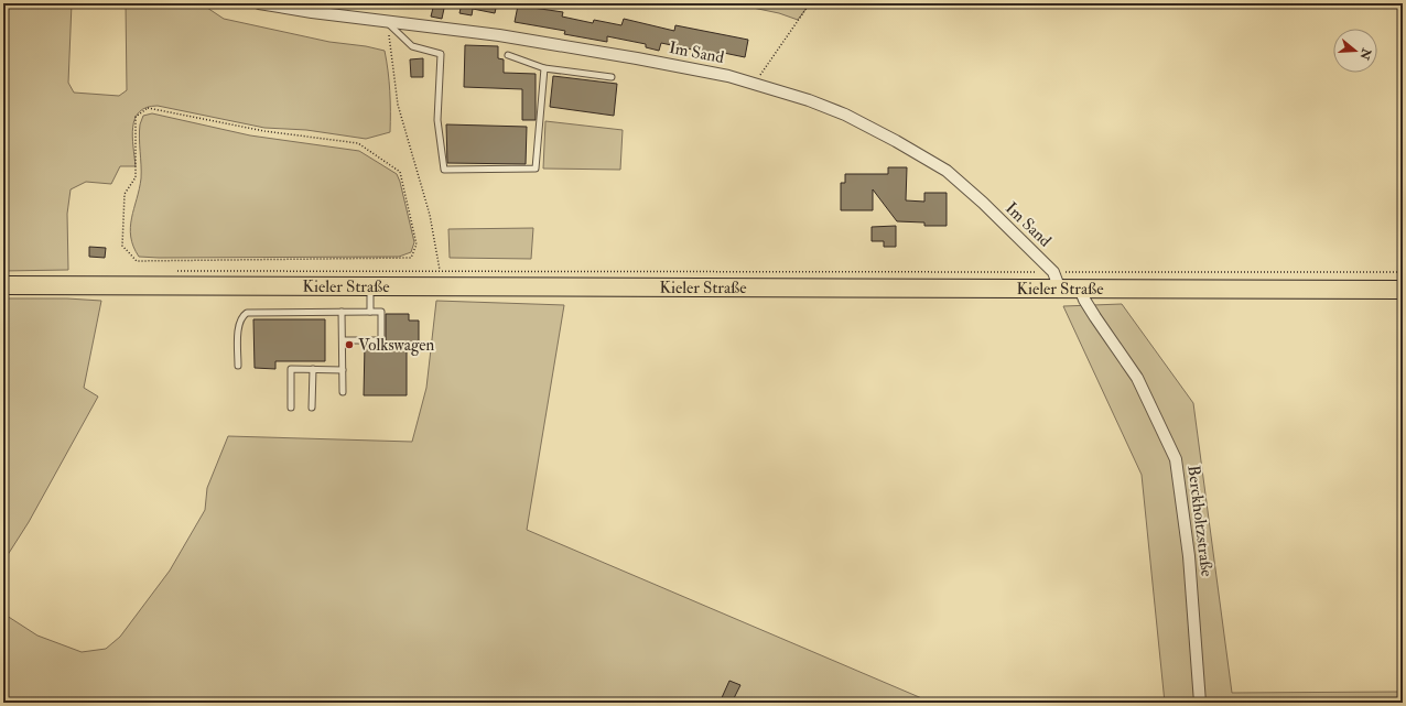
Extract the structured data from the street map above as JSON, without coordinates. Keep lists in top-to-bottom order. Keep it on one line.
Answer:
{"streets":{"main road":["Kieler Straße"],"street":["Im Sand","Berckholtzstraße"]},"crossings":[["Im Sand","Kieler Straße"],["Kieler Straße","Berckholtzstraße"]],"places":["Volkswagen"],"north":"right"}
